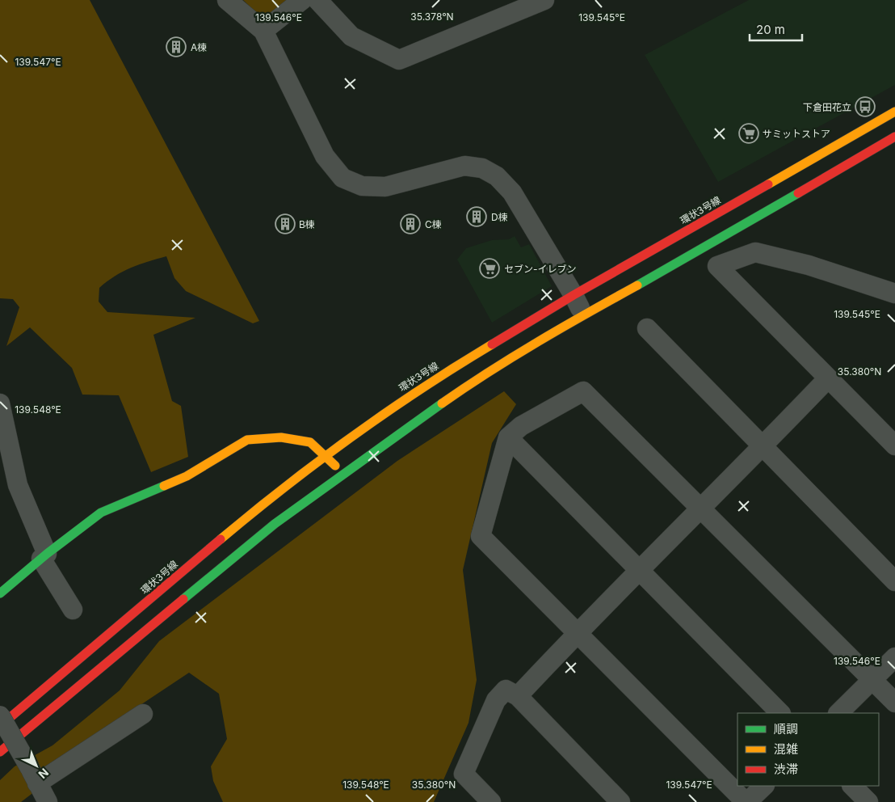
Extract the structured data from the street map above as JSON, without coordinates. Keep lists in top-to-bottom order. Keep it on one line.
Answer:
{"streets":{"street":["環状3号線"]},"places":{"building":["A棟","D棟","B棟","C棟"],"bus stop":["下倉田花立"],"supermarket":["サミットストア","セブン-イレブン"]},"legend":["順調","混雑","渋滞"],"scale_bar":"20 m","north":"bottom right","coordinates":["35.378°N","139.546°E","139.545°E","139.547°E","35.380°N","139.548°E"]}
